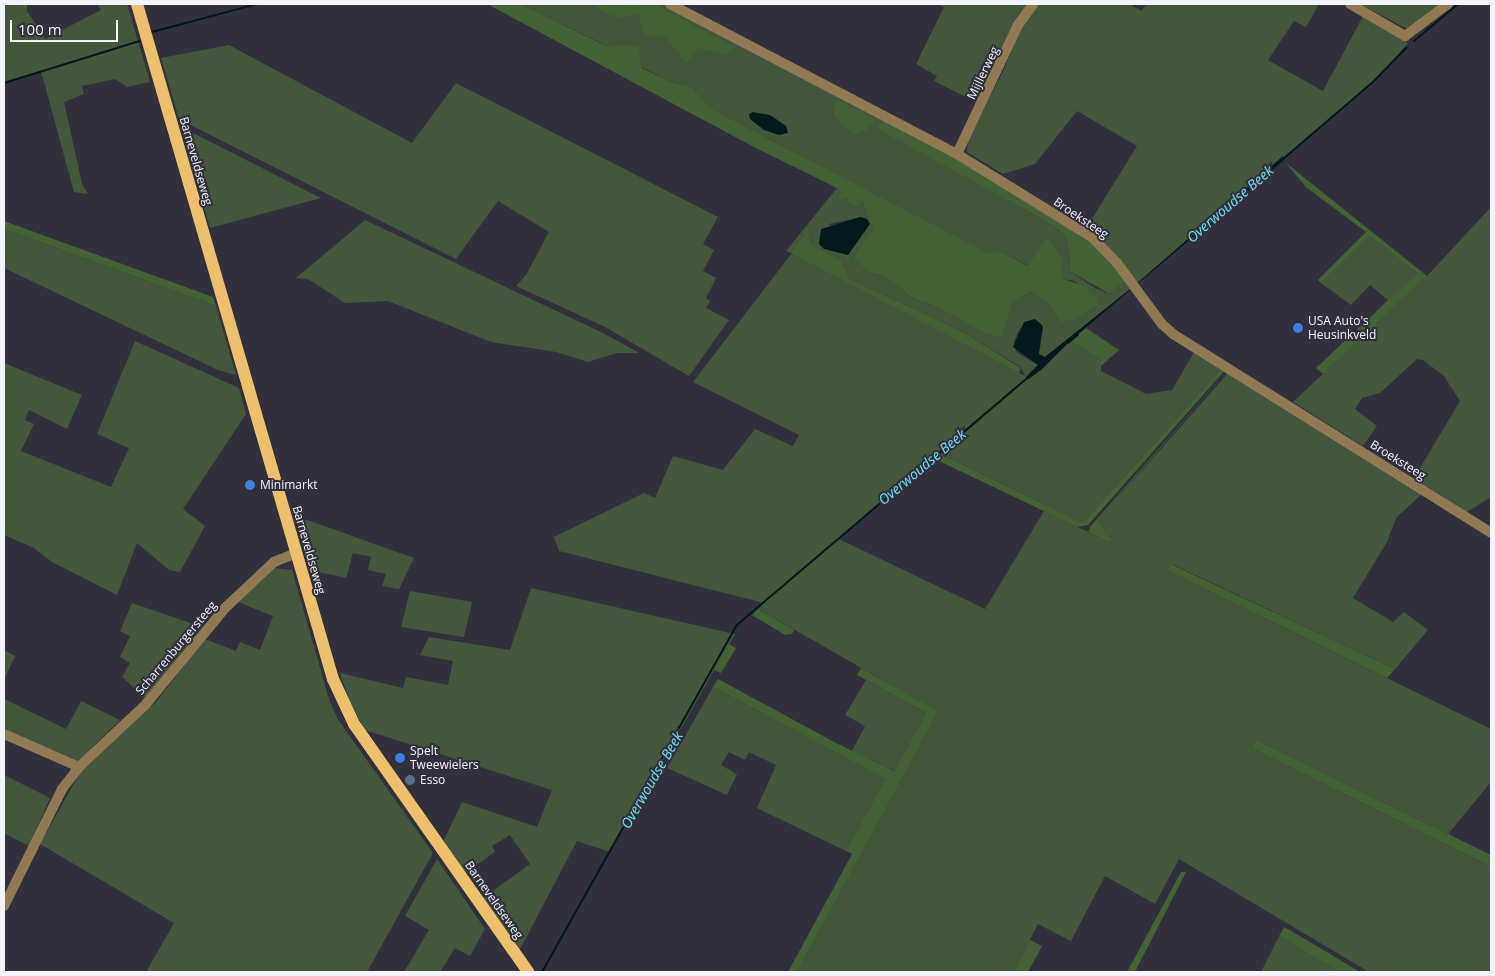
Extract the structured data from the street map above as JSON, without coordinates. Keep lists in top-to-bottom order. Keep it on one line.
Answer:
{"streets":{"main road":["Barneveldseweg"],"street":["Mijllerweg","Broeksteeg","Scharrenburgersteeg"]},"crossings":[["Mijllerweg","Broeksteeg"],["Barneveldseweg","Scharrenburgersteeg"]],"water":["Overwoudse Beek"],"places":["USA Auto's Heusinkveld","Minimarkt","Spelt Tweewielers","Esso"],"scale_bar":"100 m"}
